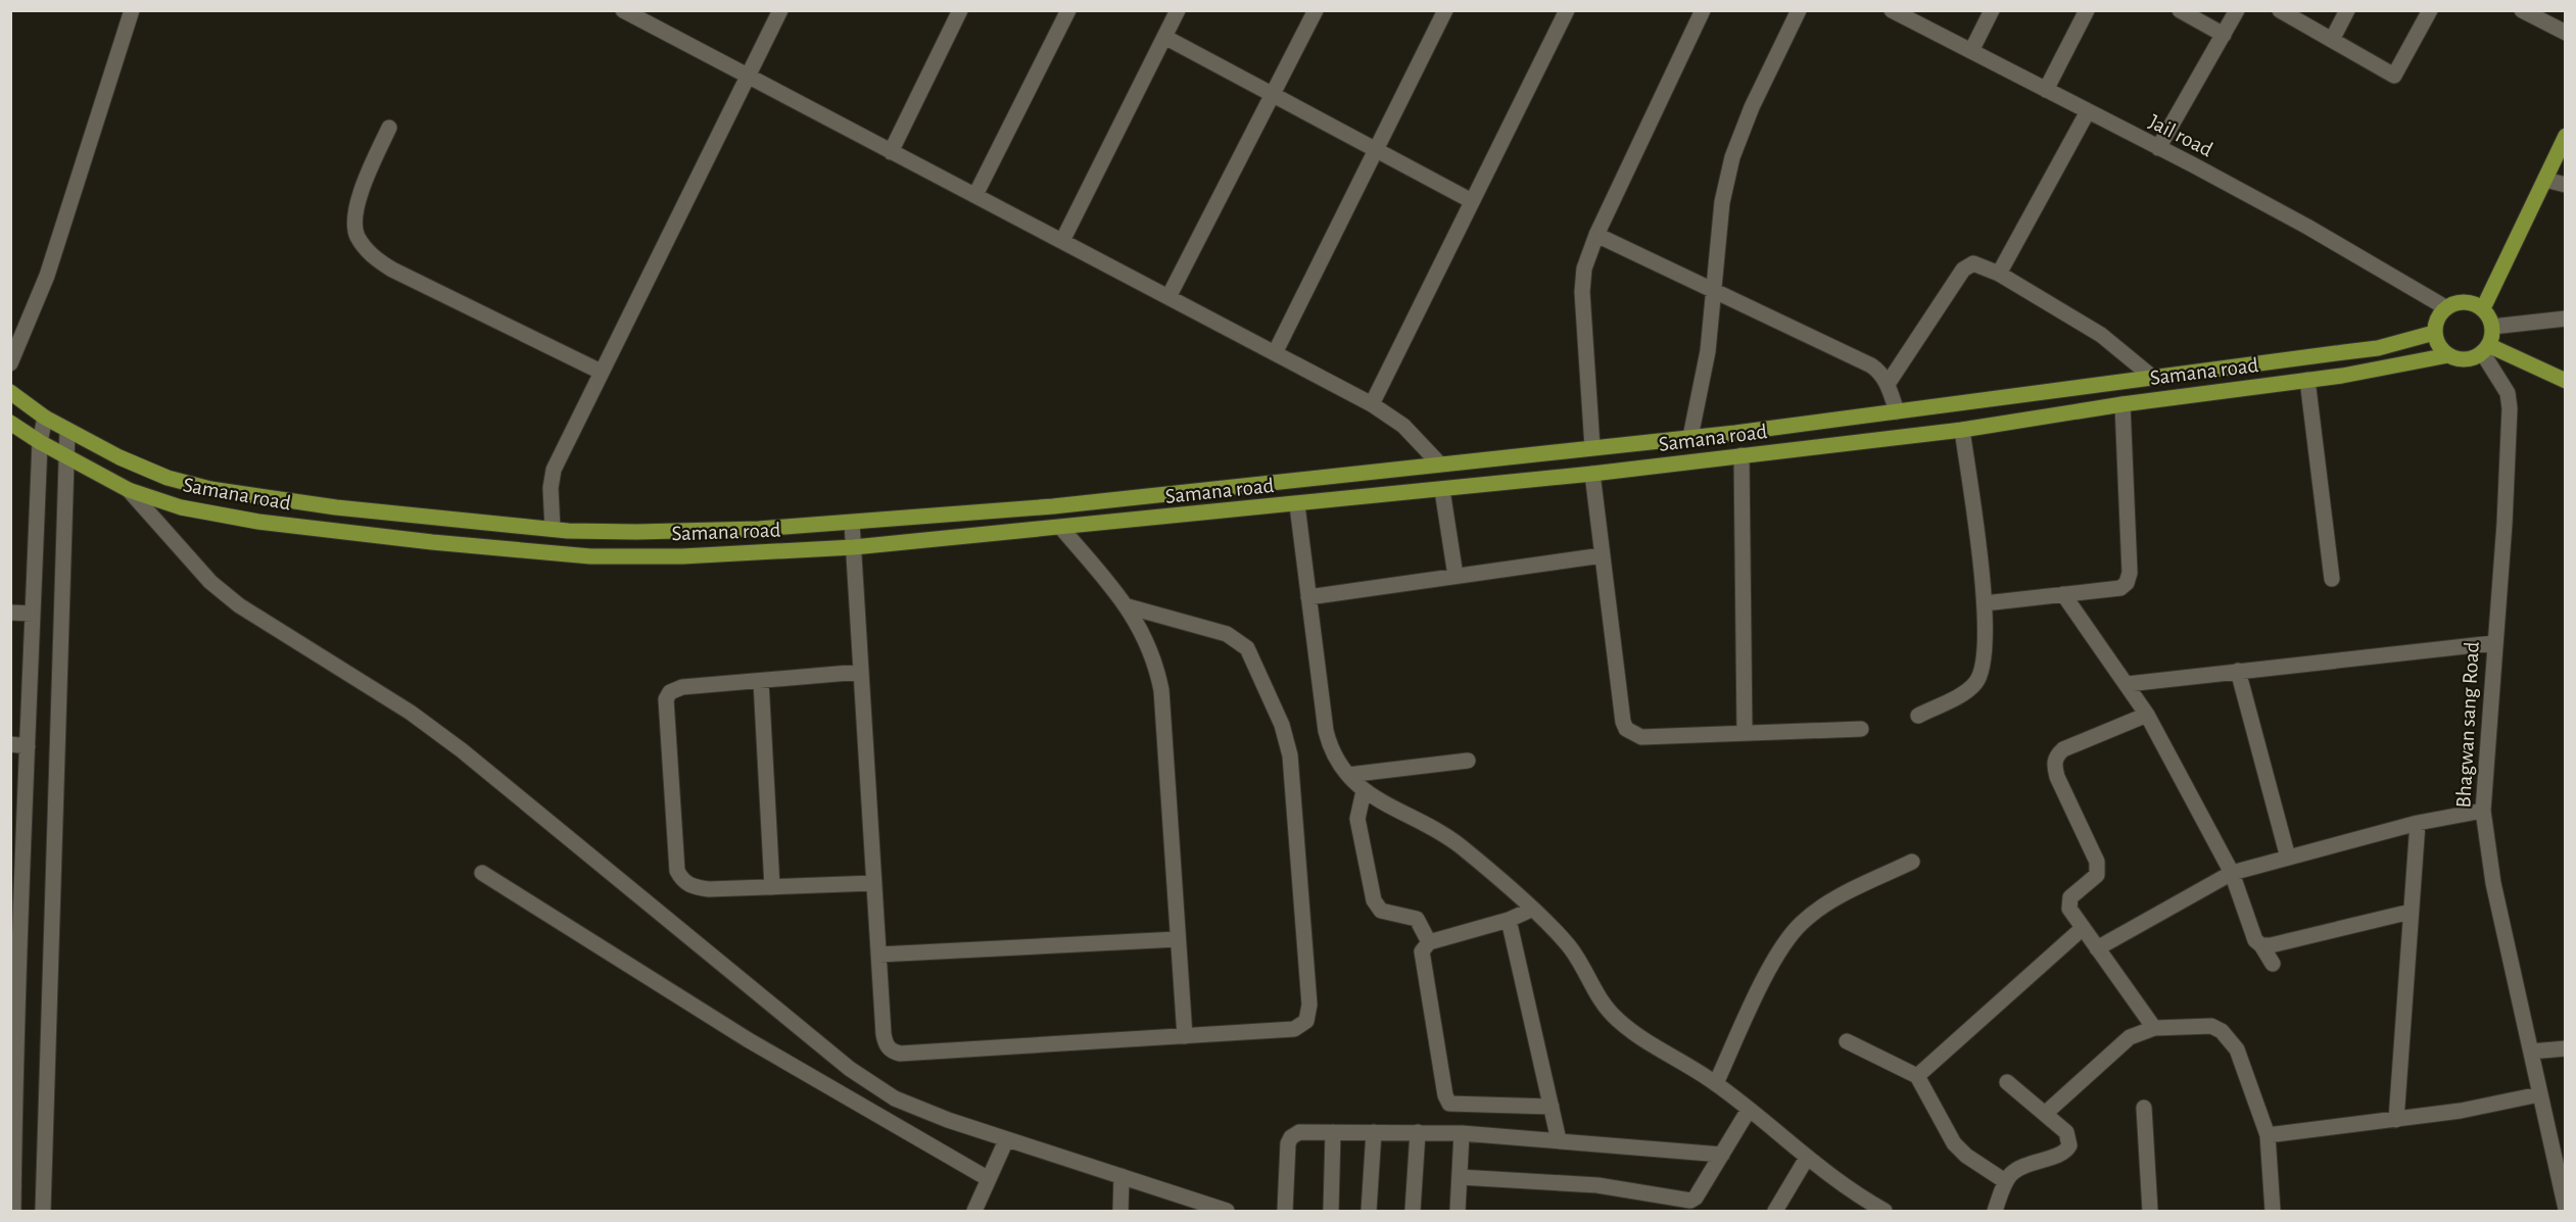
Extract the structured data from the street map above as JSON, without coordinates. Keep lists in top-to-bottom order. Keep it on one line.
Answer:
{"streets":{"main road":["Samana road"],"street":["Jail road","Bhagwan sang Road"]},"crossings":[["Jail road","Samana road"],["Jail road","Bhagwan sang Road"],["Samana road","Bhagwan sang Road"]]}
